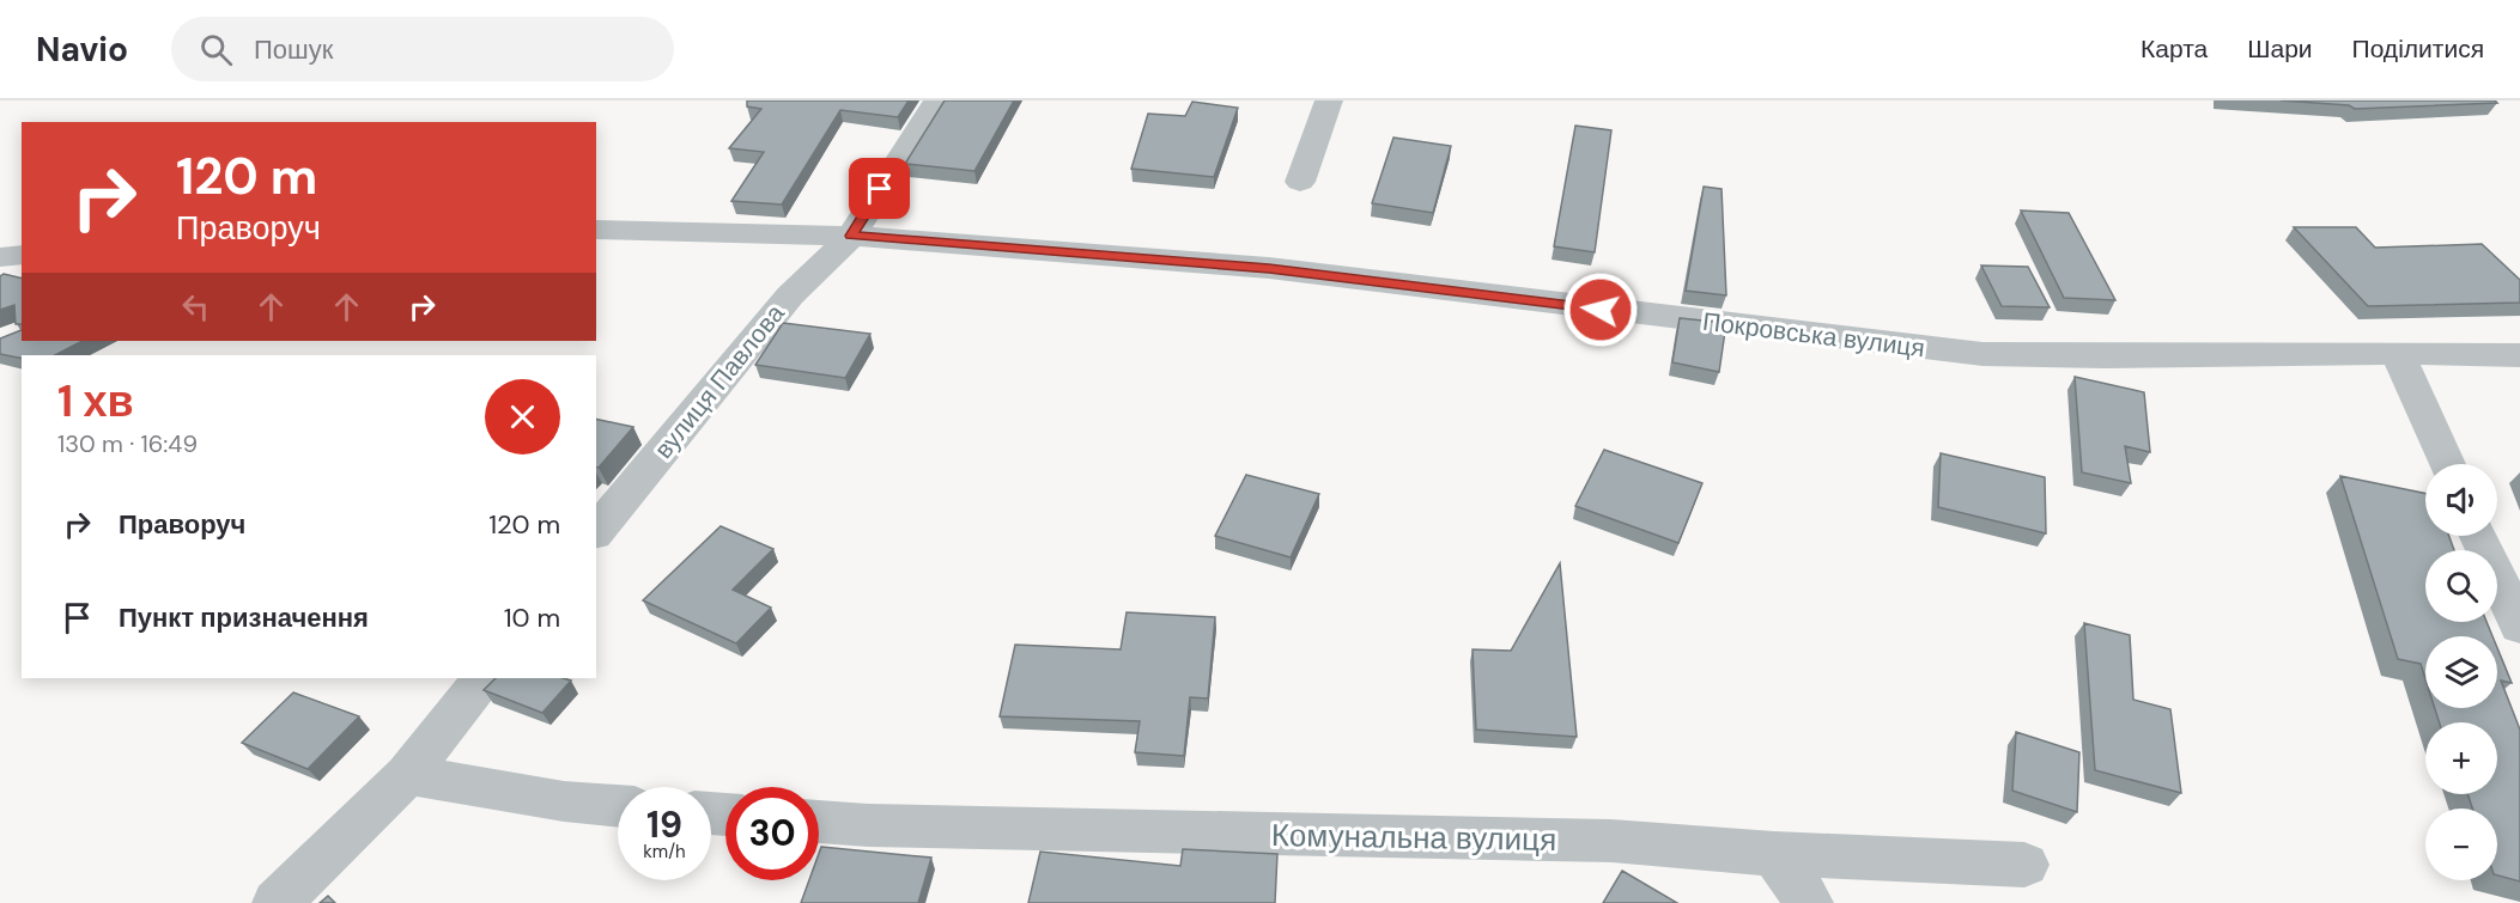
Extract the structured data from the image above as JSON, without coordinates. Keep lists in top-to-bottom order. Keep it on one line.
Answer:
{"streets":{"street":["Покровська вулиця","вулиця Павлова","Комунальна вулиця"]},"crossings":[["Покровська вулиця","вулиця Павлова"]],"page":{"header":"Navio","search":"Пошук","nav":["Карта","Шари","Поділитися"],"turn":["120 m","Праворуч"],"heading":["1 хв","130 m · 16:49"],"map_buttons":["+","−"],"list":[{"name":"Праворуч","value":"120 m"},{"name":"Пункт призначення","value":"10 m"}],"speed":"19 km/h","limit":"30"}}
